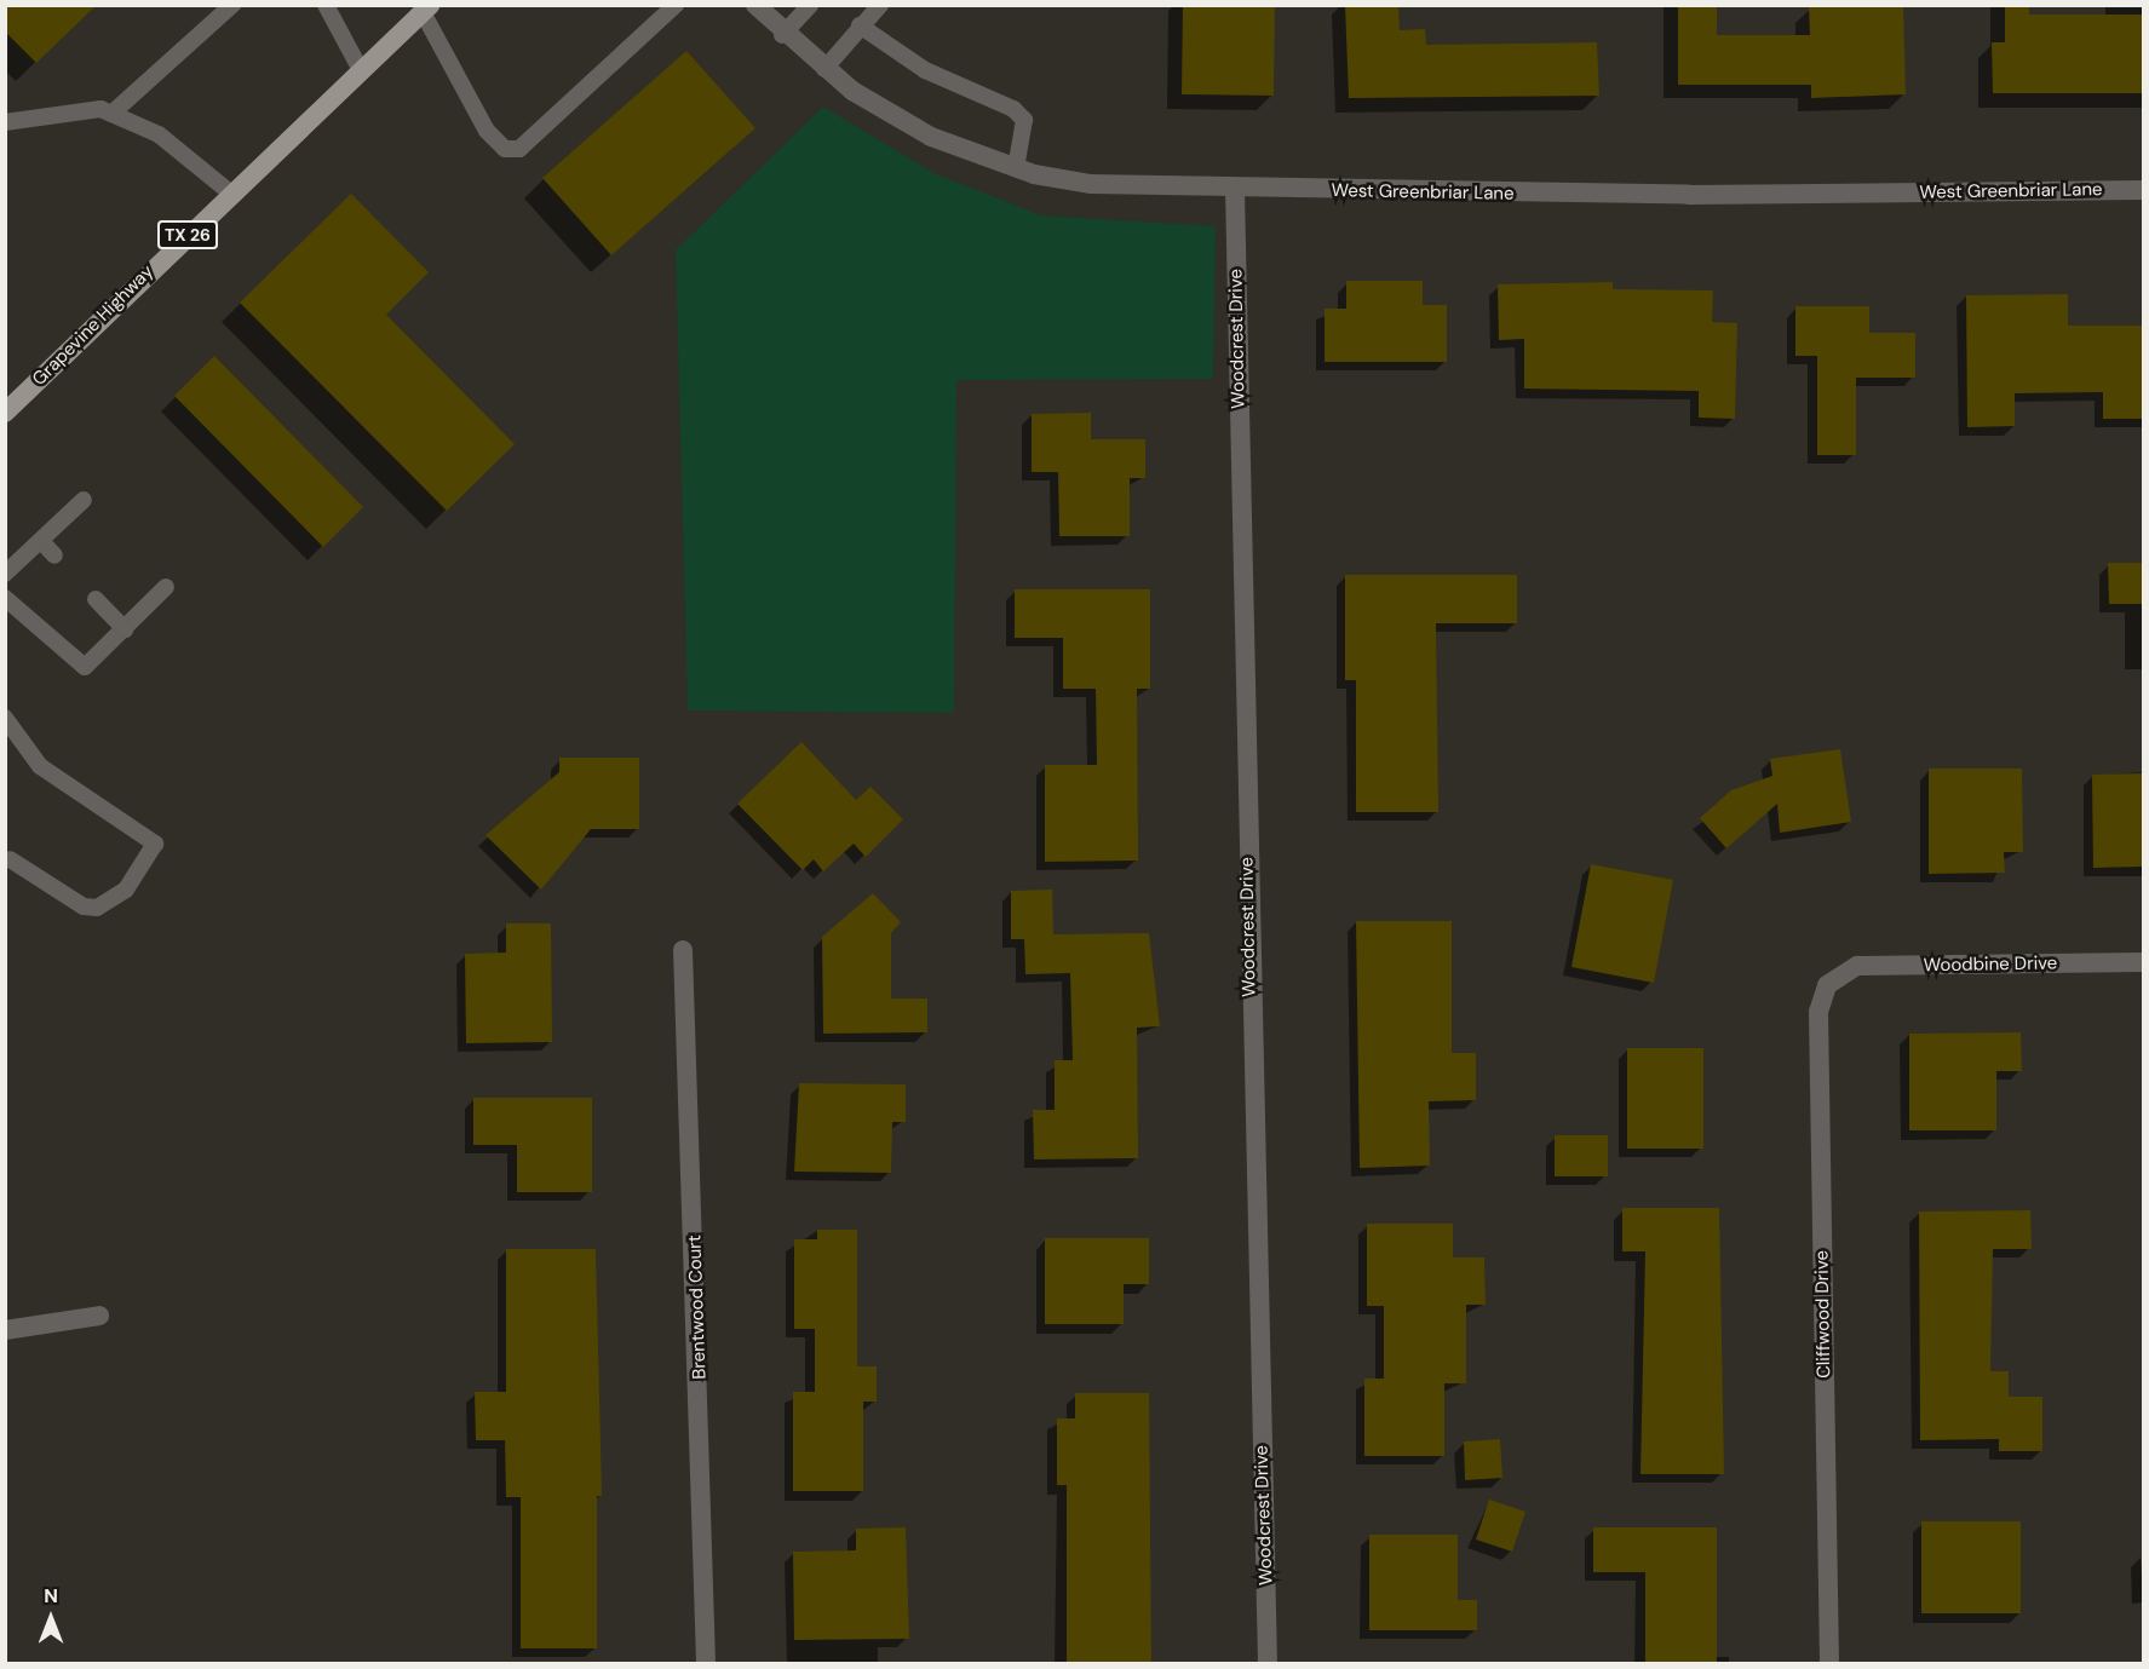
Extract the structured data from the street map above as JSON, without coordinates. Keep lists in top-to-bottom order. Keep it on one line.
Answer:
{"streets":{"main road":["TX 26","Grapevine Highway"],"street":["West Greenbriar Lane","Woodcrest Drive","Woodbine Drive","Brentwood Court","Cliffwood Drive"]},"crossings":[["West Greenbriar Lane","Woodcrest Drive"],["TX 26","Grapevine Highway"],["Woodbine Drive","Cliffwood Drive"]],"north":"top"}
